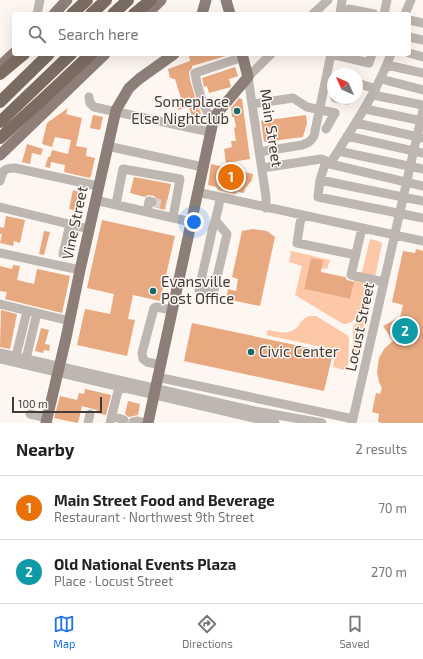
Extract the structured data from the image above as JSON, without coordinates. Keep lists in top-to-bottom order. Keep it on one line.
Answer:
{"streets":{"main road":["Main Street","Vine Street"],"street":["Locust Street"]},"places":["Someplace Else Nightclub","Evansville Post Office","Civic Center"],"scale_bar":"100 m","north":"top left","page":{"search":"Search here","pins":["1","2"],"scale":"100 m","heading":["Nearby","2 results"],"list":[{"mark":"1","name":"Main Street Food and Beverage","note":"Restaurant · Northwest 9th Street","value":"70 m"},{"mark":"2","name":"Old National Events Plaza","note":"Place · Locust Street","value":"270 m"}],"nav":["Map","Directions","Saved"]}}
